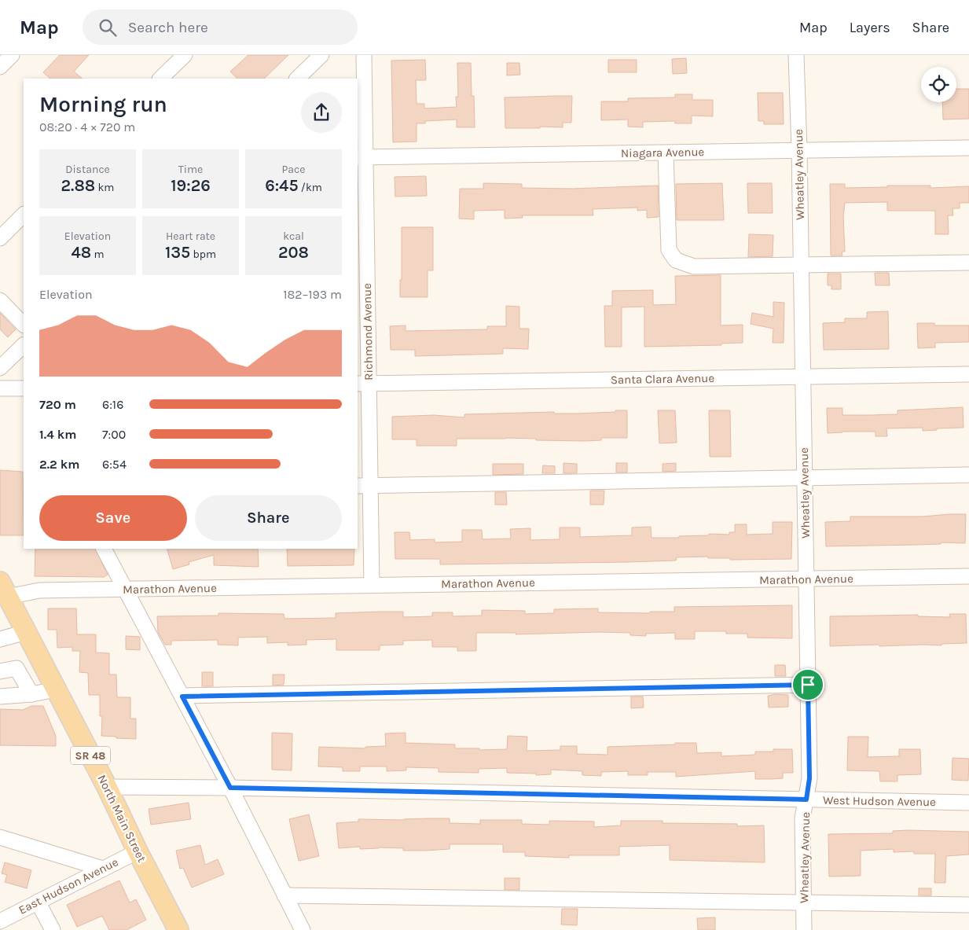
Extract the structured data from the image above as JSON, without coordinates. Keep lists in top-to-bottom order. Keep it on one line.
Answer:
{"streets":{"main road":["SR 48","North Main Street"],"street":["Niagara Avenue","Wheatley Avenue","Richmond Avenue","Santa Clara Avenue","Marathon Avenue","West Hudson Avenue","East Hudson Avenue"]},"crossings":[["Niagara Avenue","Wheatley Avenue"],["Niagara Avenue","Richmond Avenue"],["Wheatley Avenue","Santa Clara Avenue"],["Wheatley Avenue","Marathon Avenue"],["Wheatley Avenue","West Hudson Avenue"],["Richmond Avenue","Santa Clara Avenue"],["Richmond Avenue","Marathon Avenue"],["Marathon Avenue","North Main Street"],["West Hudson Avenue","North Main Street"],["North Main Street","East Hudson Avenue"]],"page":{"header":"Map","search":"Search here","nav":["Map","Layers","Share"],"heading":["Morning run","08:20 · 4 × 720 m"],"stats":[["Distance","2.88 km"],["Time","19:26"],["Pace","6:45 /km"],["Elevation","48 m"],["Heart rate","135 bpm"],["kcal","208"]],"chart":["Elevation","182–193 m"],"list":[{"name":"720 m","note":"6:16"},{"name":"1.4 km","note":"7:00"},{"name":"2.2 km","note":"6:54"}],"buttons":["Save","Share"]}}
